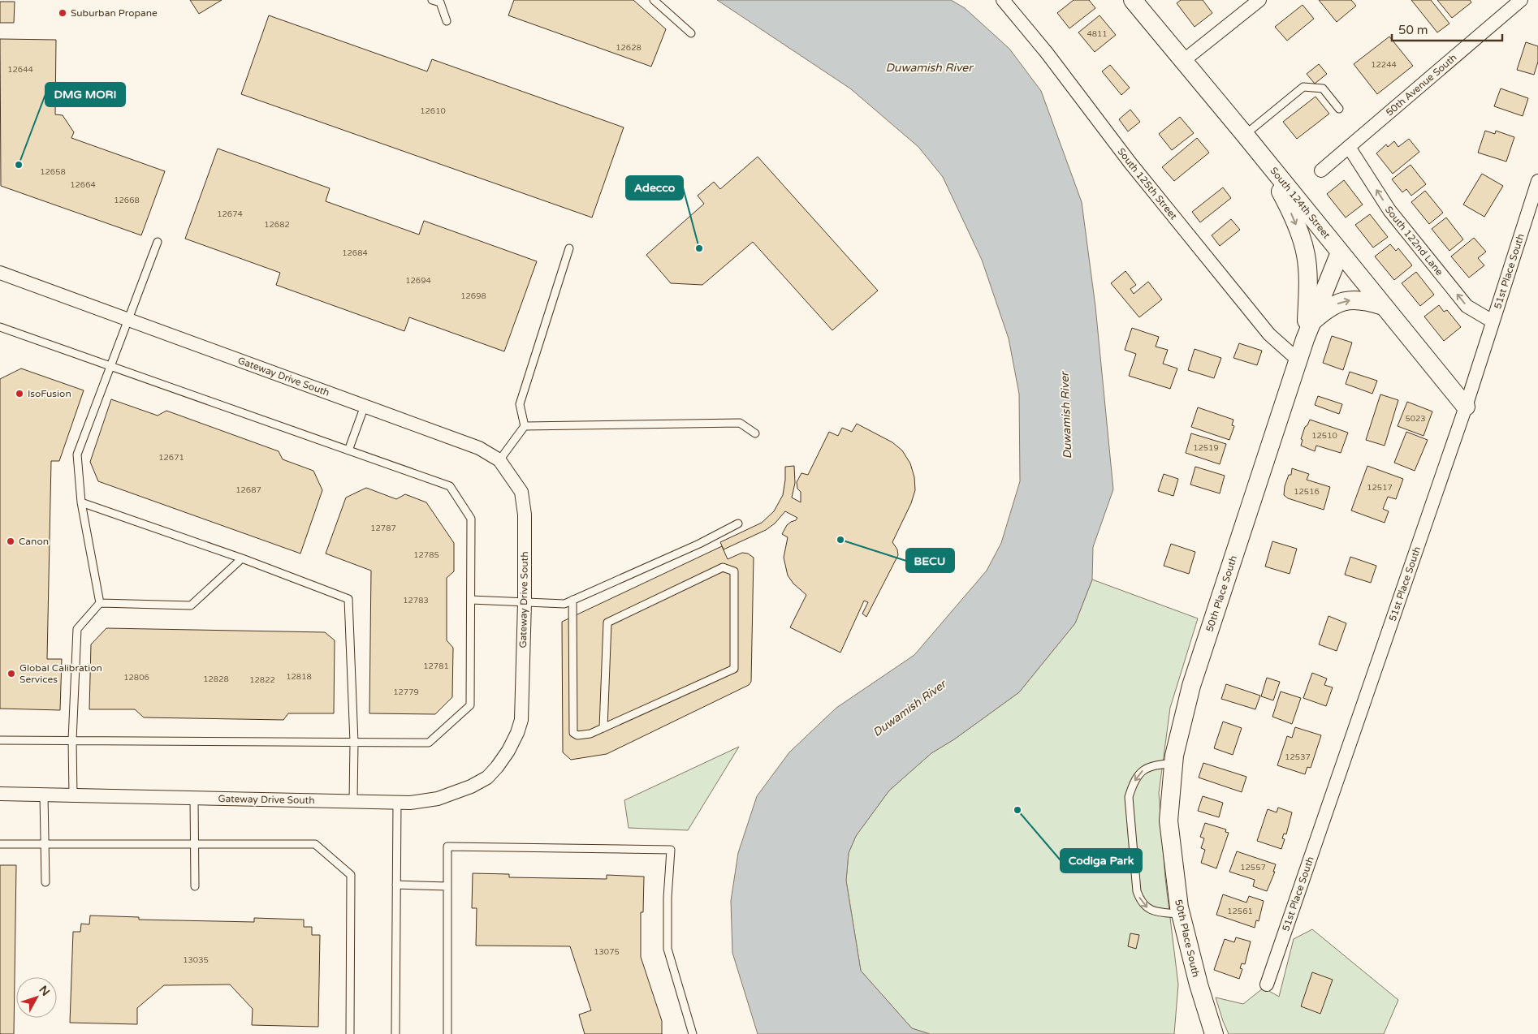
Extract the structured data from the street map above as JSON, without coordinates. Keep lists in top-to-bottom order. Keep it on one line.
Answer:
{"streets":{"street":["50th Avenue South","South 125th Street","South 124th Street","South 122nd Lane","51st Place South","Gateway Drive South","50th Place South"]},"crossings":[["50th Avenue South","South 122nd Lane"],["South 125th Street","50th Place South"],["South 124th Street","51st Place South"],["South 124th Street","50th Place South"],["South 122nd Lane","51st Place South"]],"water":["Duwamish River"],"places":["Suburban Propane","DMG MORI","Adecco","IsoFusion","BECU","Canon","Global Calibration Services","Codiga Park"],"house_numbers":["4811","12628","12244","12644","12610","12658","12664","12668","12674","12682","12684","12694","12698","5023","12510","12519","12671","12517","12687","12516","12787","12785","12783","12781","12818","12806","12828","12822","12779","12537","12557","12561","13075","13035"],"scale_bar":"50 m","north":"top right"}
